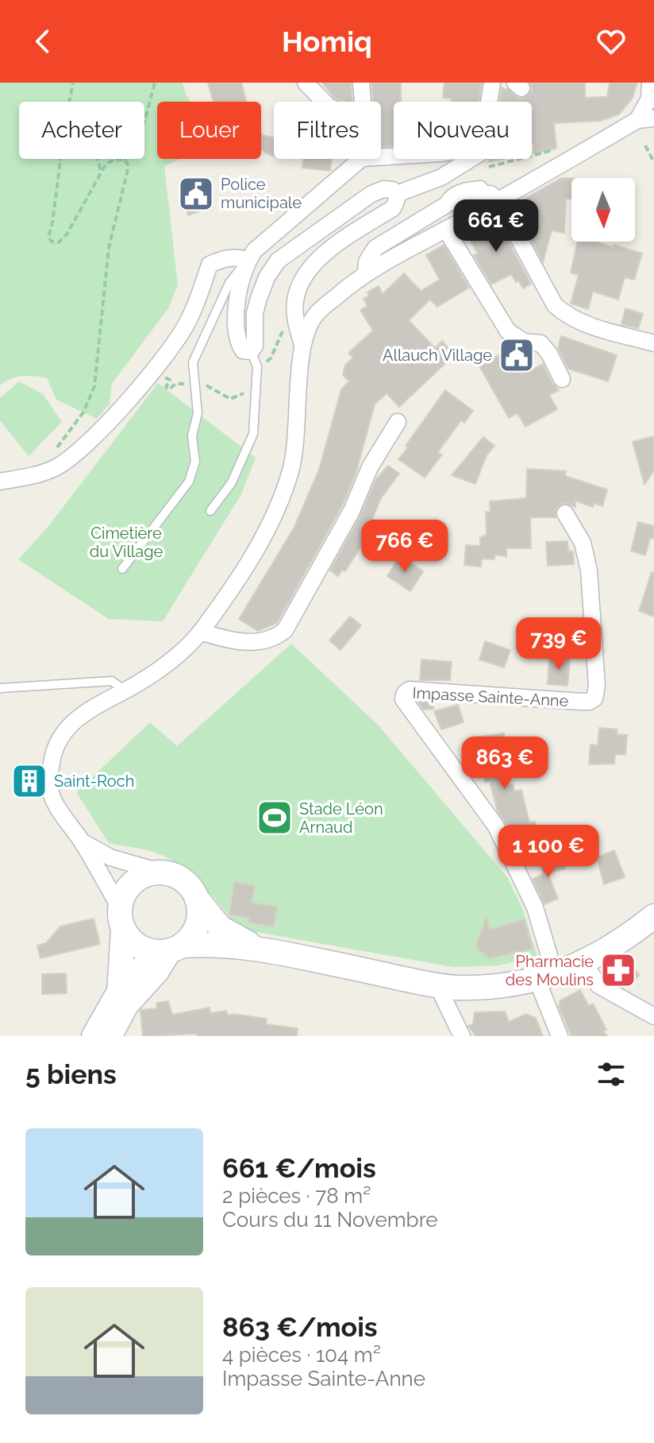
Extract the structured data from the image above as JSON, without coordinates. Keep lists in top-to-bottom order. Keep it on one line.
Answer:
{"streets":{"street":["Impasse Sainte-Anne"]},"parks":["Cimetière du Village"],"places":{"public building":["Police municipale","Allauch Village"],"building":["Saint-Roch"],"sports":["Stade Léon Arnaud"],"pharmacy":["Pharmacie des Moulins"]},"north":"bottom","page":{"header":"Homiq","chip":["Acheter","Louer","Filtres","Nouveau"],"price":["661 €","766 €","739 €","863 €","1 100 €"],"heading":"5 biens","list":[{"name":"661 €/mois","note":"2 pièces · 78 m² · Cours du 11 Novembre"},{"name":"863 €/mois","note":"4 pièces · 104 m² · Impasse Sainte-Anne"}]}}
